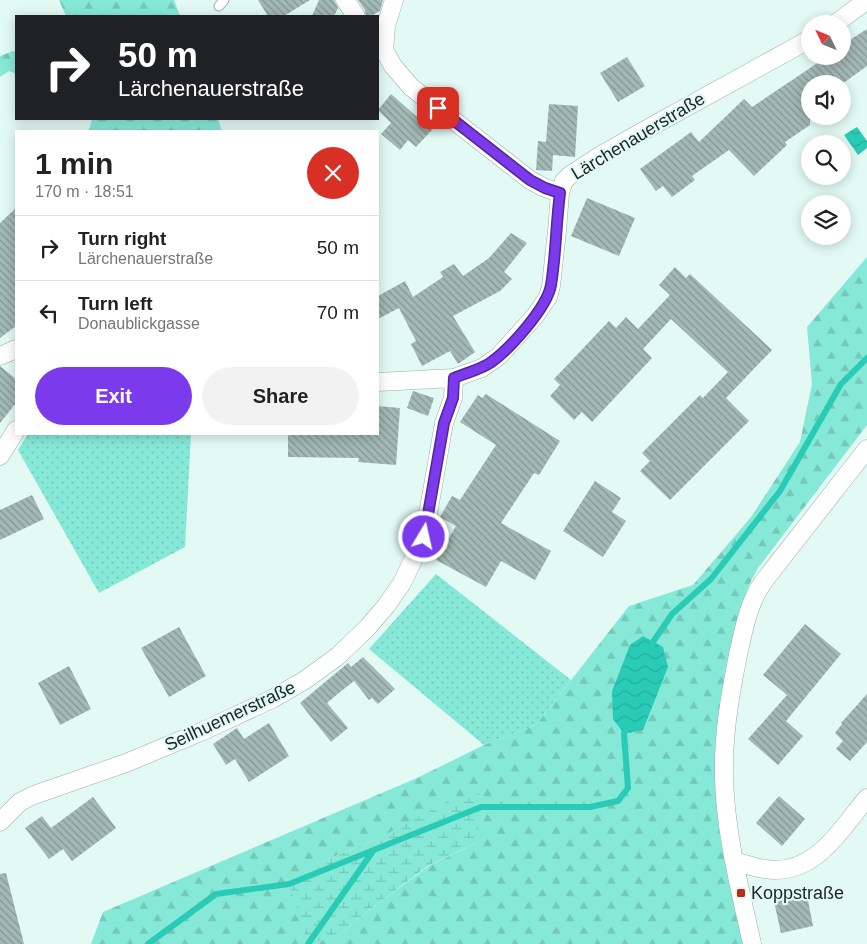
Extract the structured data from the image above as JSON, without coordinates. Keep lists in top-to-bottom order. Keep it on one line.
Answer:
{"streets":{"street":["Lärchenauerstraße","Seilhuemerstraße"]},"crossings":[["Lärchenauerstraße","Seilhuemerstraße"]],"places":{"transit":["Koppstraße"]},"north":"top left","page":{"turn":["50 m","Lärchenauerstraße"],"heading":["1 min","170 m · 18:51"],"list":[{"name":"Turn right","note":"Lärchenauerstraße","value":"50 m"},{"name":"Turn left","note":"Donaublickgasse","value":"70 m"}],"buttons":["Exit","Share"]}}
